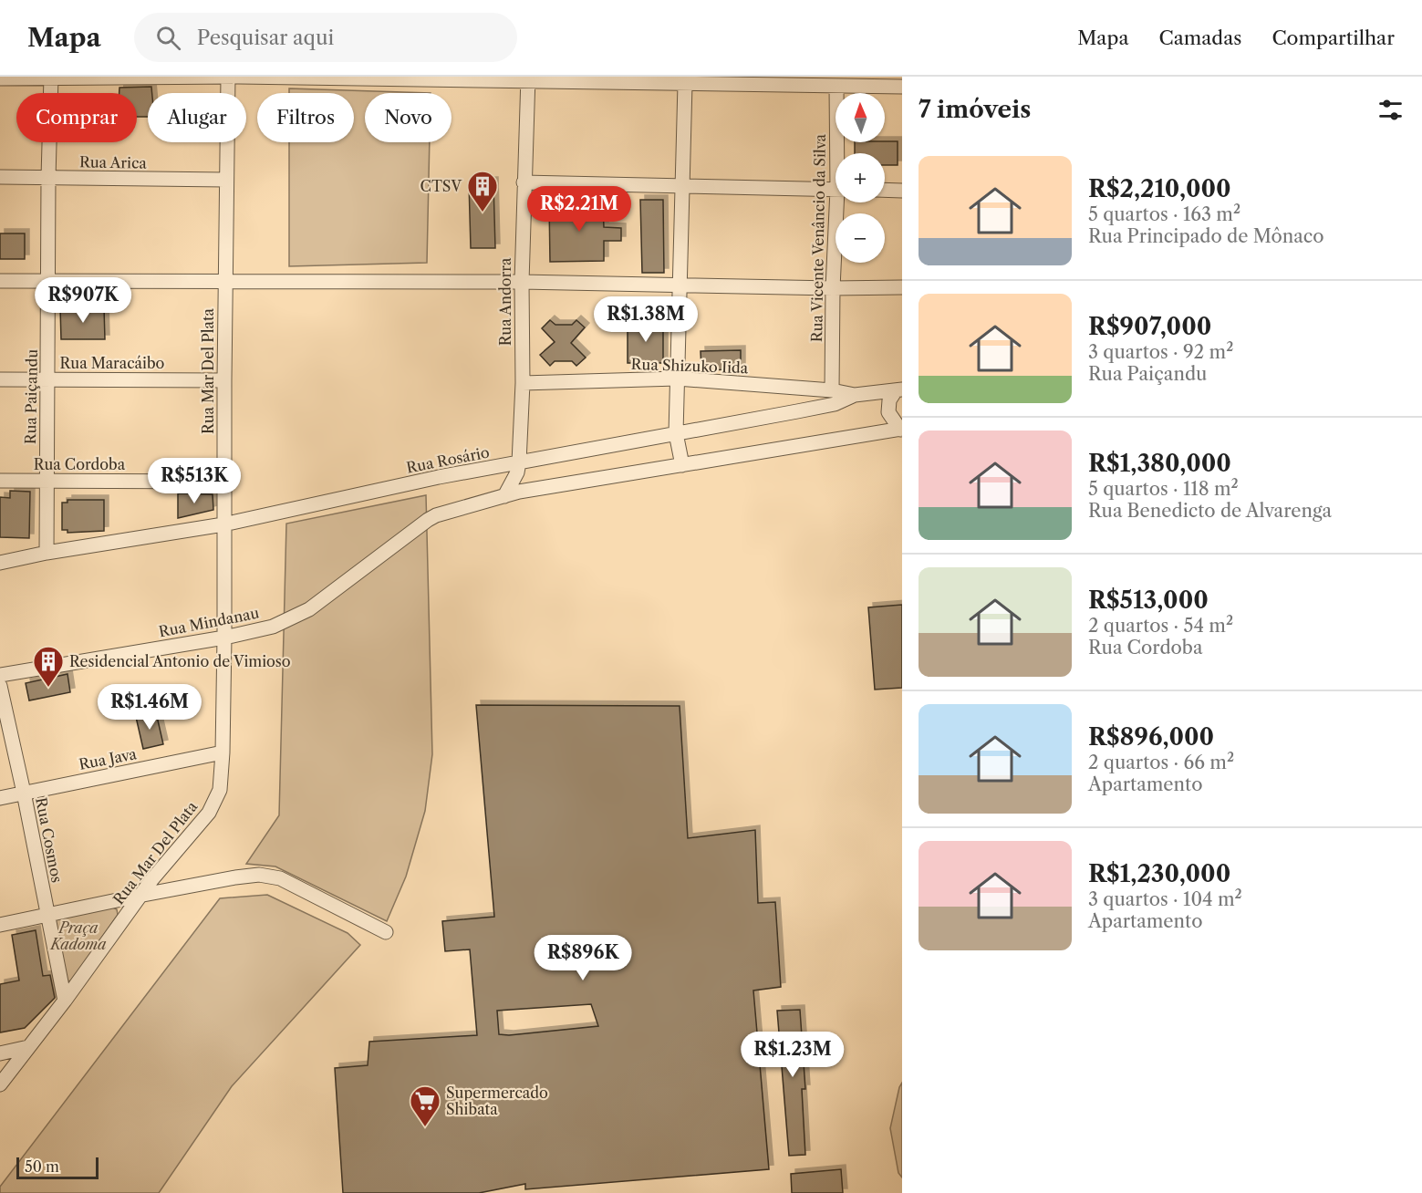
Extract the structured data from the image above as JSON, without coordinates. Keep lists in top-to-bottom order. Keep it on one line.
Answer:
{"streets":{"street":["Rua Arica","Rua Vicente Venâncio da Silva","Rua Andorra","Rua Maracáibo","Rua Shizuko Iida","Rua Mar Del Plata","Rua Paiçandu","Rua Rosário","Rua Cordoba","Rua Mindanau","Rua Java","Rua Cosmos"]},"crossings":[["Rua Arica","Rua Mar Del Plata"],["Rua Arica","Rua Paiçandu"],["Rua Vicente Venâncio da Silva","Rua Shizuko Iida"],["Rua Andorra","Rua Shizuko Iida"],["Rua Andorra","Rua Rosário"],["Rua Andorra","Rua Mindanau"],["Rua Maracáibo","Rua Mar Del Plata"],["Rua Maracáibo","Rua Paiçandu"],["Rua Shizuko Iida","Rua Rosário"],["Rua Mar Del Plata","Rua Rosário"],["Rua Mar Del Plata","Rua Cordoba"],["Rua Mar Del Plata","Rua Mindanau"],["Rua Mar Del Plata","Rua Java"],["Rua Mar Del Plata","Rua Cosmos"],["Rua Paiçandu","Rua Rosário"],["Rua Paiçandu","Rua Cordoba"],["Rua Java","Rua Cosmos"]],"parks":["Praça Kadoma"],"places":{"building":["CTSV","Residencial Antonio de Vimioso"],"supermarket":["Supermercado Shibata"]},"scale_bar":"50 m","north":"top","page":{"header":"Mapa","search":"Pesquisar aqui","nav":["Mapa","Camadas","Compartilhar"],"heading":"7 imóveis","map_buttons":["+","−"],"chip":["Comprar","Alugar","Filtros","Novo"],"list":[{"name":"R$2,210,000","note":"5 quartos · 163 m² · Rua Principado de Mônaco"},{"name":"R$907,000","note":"3 quartos · 92 m² · Rua Paiçandu"},{"name":"R$1,380,000","note":"5 quartos · 118 m² · Rua Benedicto de Alvarenga"},{"name":"R$513,000","note":"2 quartos · 54 m² · Rua Cordoba"},{"name":"R$896,000","note":"2 quartos · 66 m² · Apartamento"},{"name":"R$1,230,000","note":"3 quartos · 104 m² · Apartamento"}],"price":["R$2.21M","R$907K","R$1.38M","R$513K","R$1.46M","R$896K","R$1.23M"],"scale":"50 m"}}
